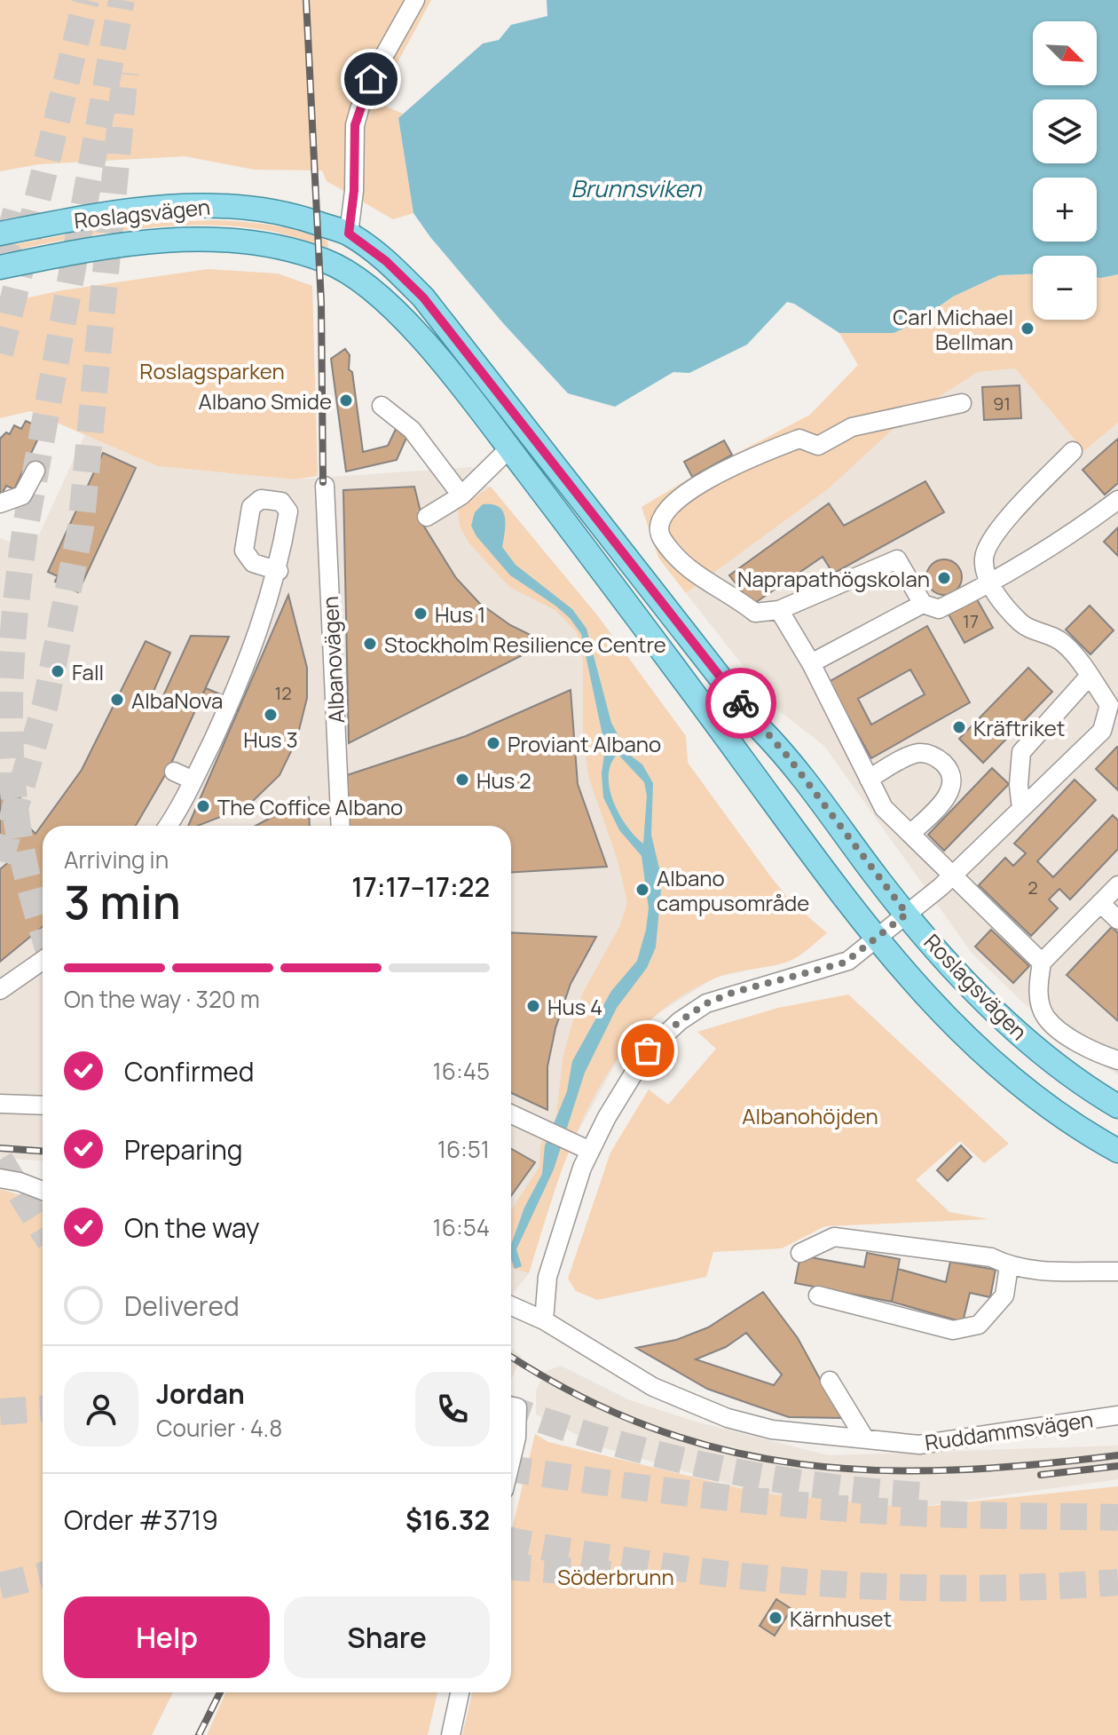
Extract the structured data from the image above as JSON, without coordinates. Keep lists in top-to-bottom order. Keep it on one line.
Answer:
{"streets":{"main road":["Roslagsvägen"],"street":["Albanovägen","Ruddammsvägen"]},"water":["Brunnsviken"],"parks":["Roslagsparken","Albanohöjden","Söderbrunn"],"places":["Carl Michael Bellman","Albano Smide","Naprapathögskolan","Hus 1","Stockholm Resilience Centre","Fall","AlbaNova","Hus 3","Kräftriket","Proviant Albano","Hus 2","The Coffice Albano","Albano campusområde","Hus 4","Kärnhuset"],"house_numbers":["91","17","12","2"],"north":"bottom right","page":{"map_buttons":["+","−"],"heading":["3 min","Arriving in","17:17–17:22"],"panel":["Jordan","Courier · 4.8","Order #3719","$16.32"],"bar":"On the way · 320 m","list":[["Confirmed","16:45"],["Preparing","16:51"],["On the way","16:54"],"Delivered"],"buttons":["Help","Share"]}}
